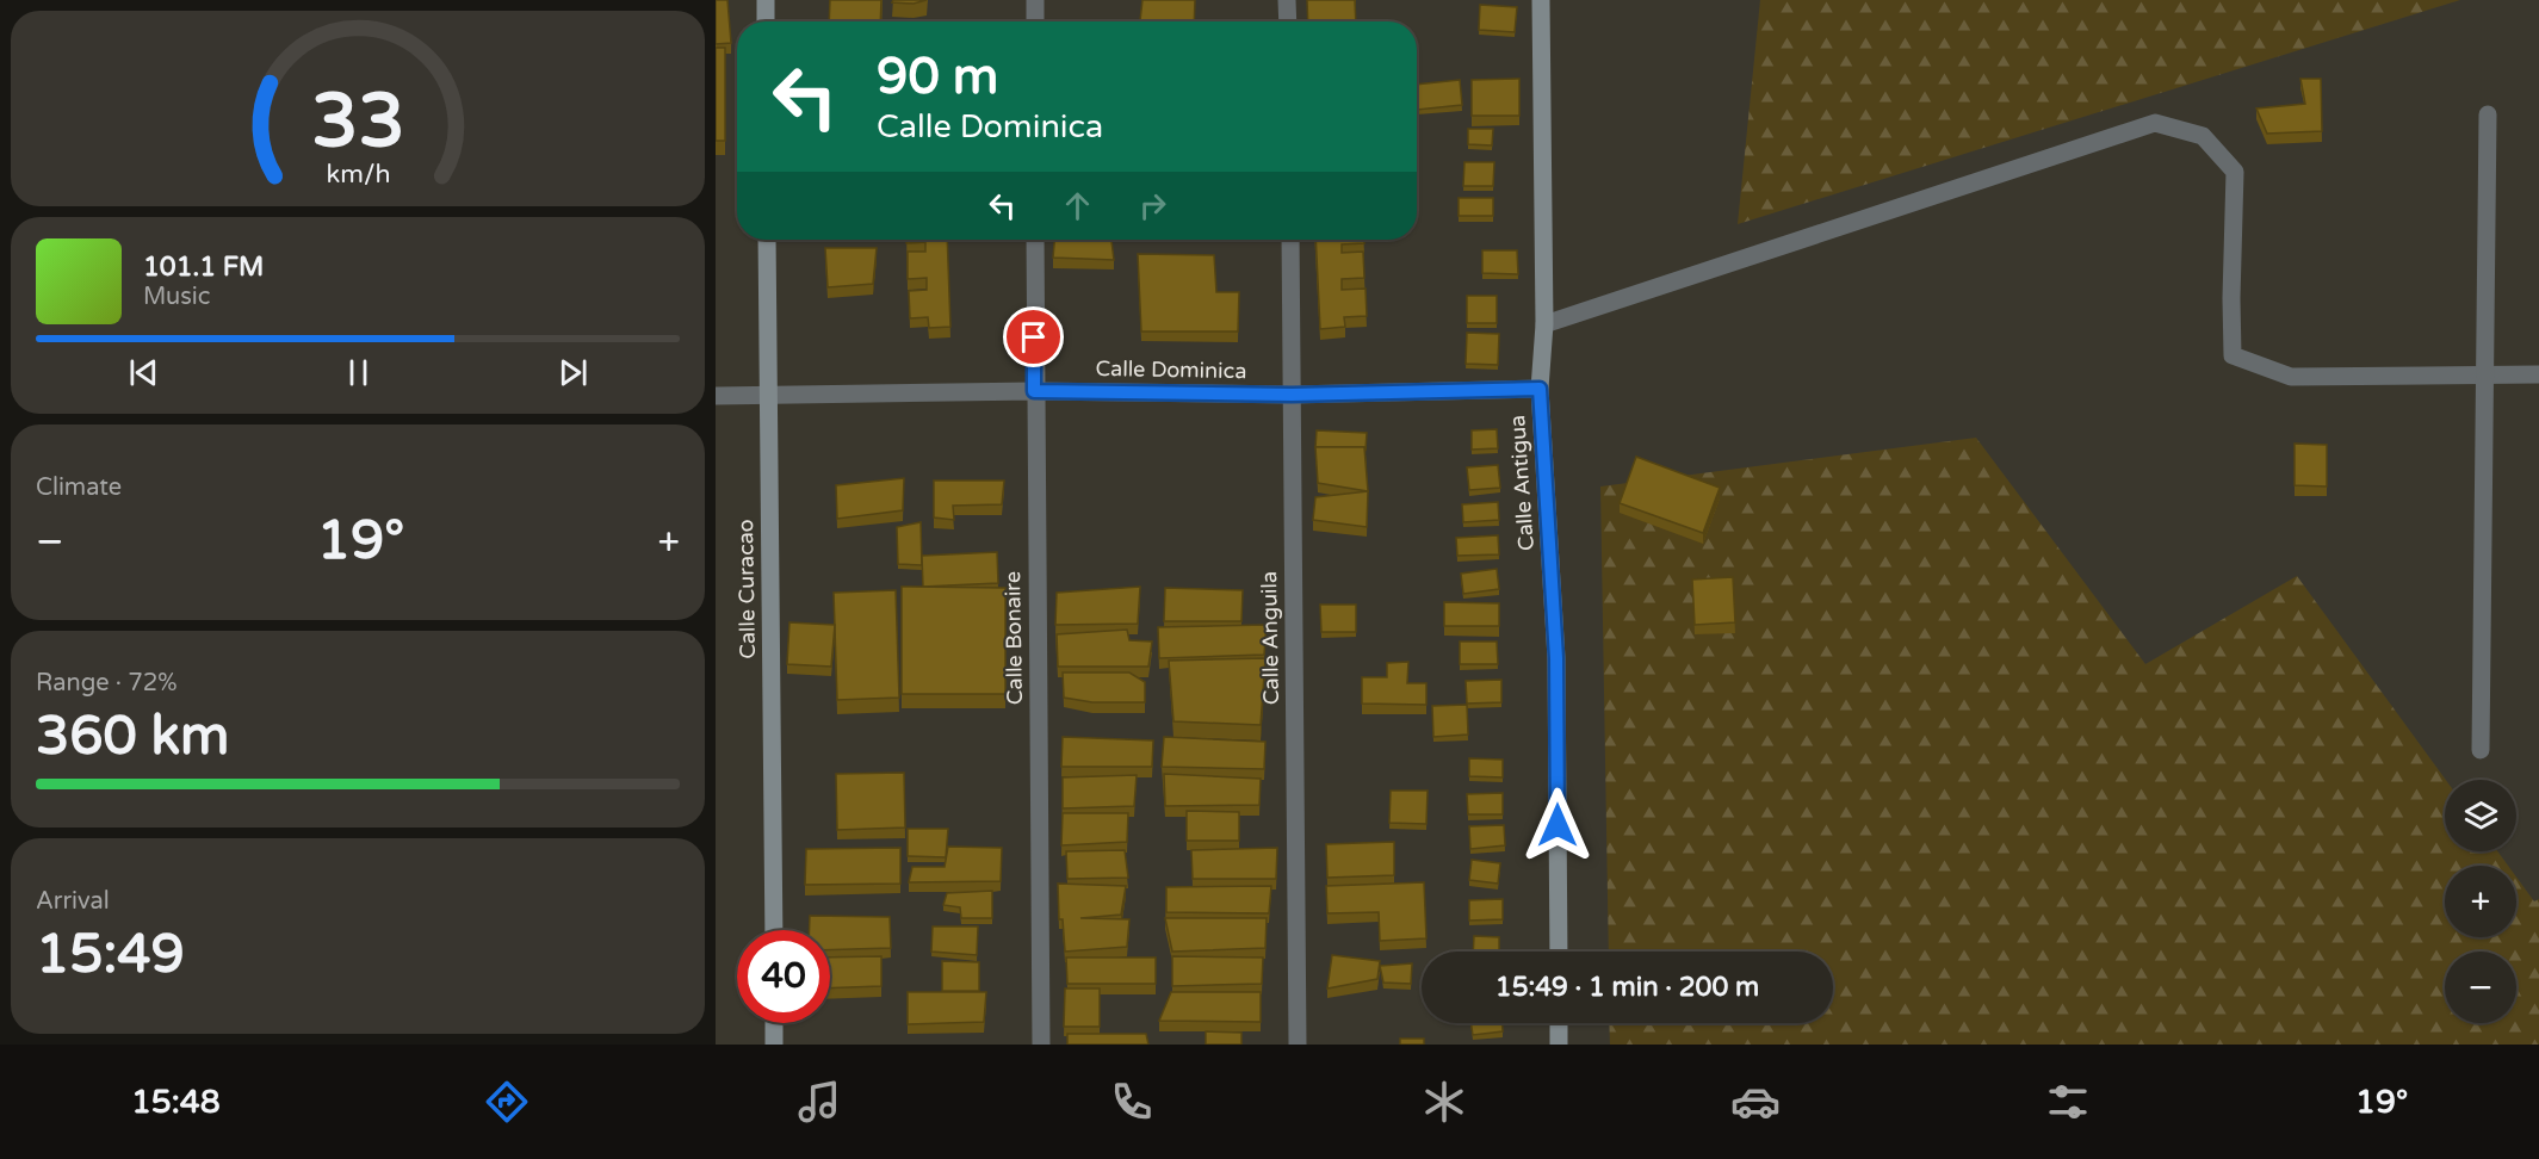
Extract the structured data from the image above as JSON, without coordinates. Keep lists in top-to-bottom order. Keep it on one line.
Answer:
{"streets":{"street":["Calle Dominica","Calle Antigua","Calle Curacao","Calle Bonaire","Calle Anguila"]},"crossings":[["Calle Dominica","Calle Antigua"],["Calle Dominica","Calle Curacao"],["Calle Dominica","Calle Bonaire"],["Calle Dominica","Calle Anguila"]],"page":{"turn":["90 m","Calle Dominica"],"song":["101.1 FM","Music"],"tile":["Climate",["Range · 72%","360 km"],["Arrival","15:49"]],"heat":["−","19°","+"],"map_buttons":["+","−"],"limit":"40","trip":"15:49 · 1 min · 200 m","tabs":["15:48","19°"],"gauge":["33","km/h"]}}
